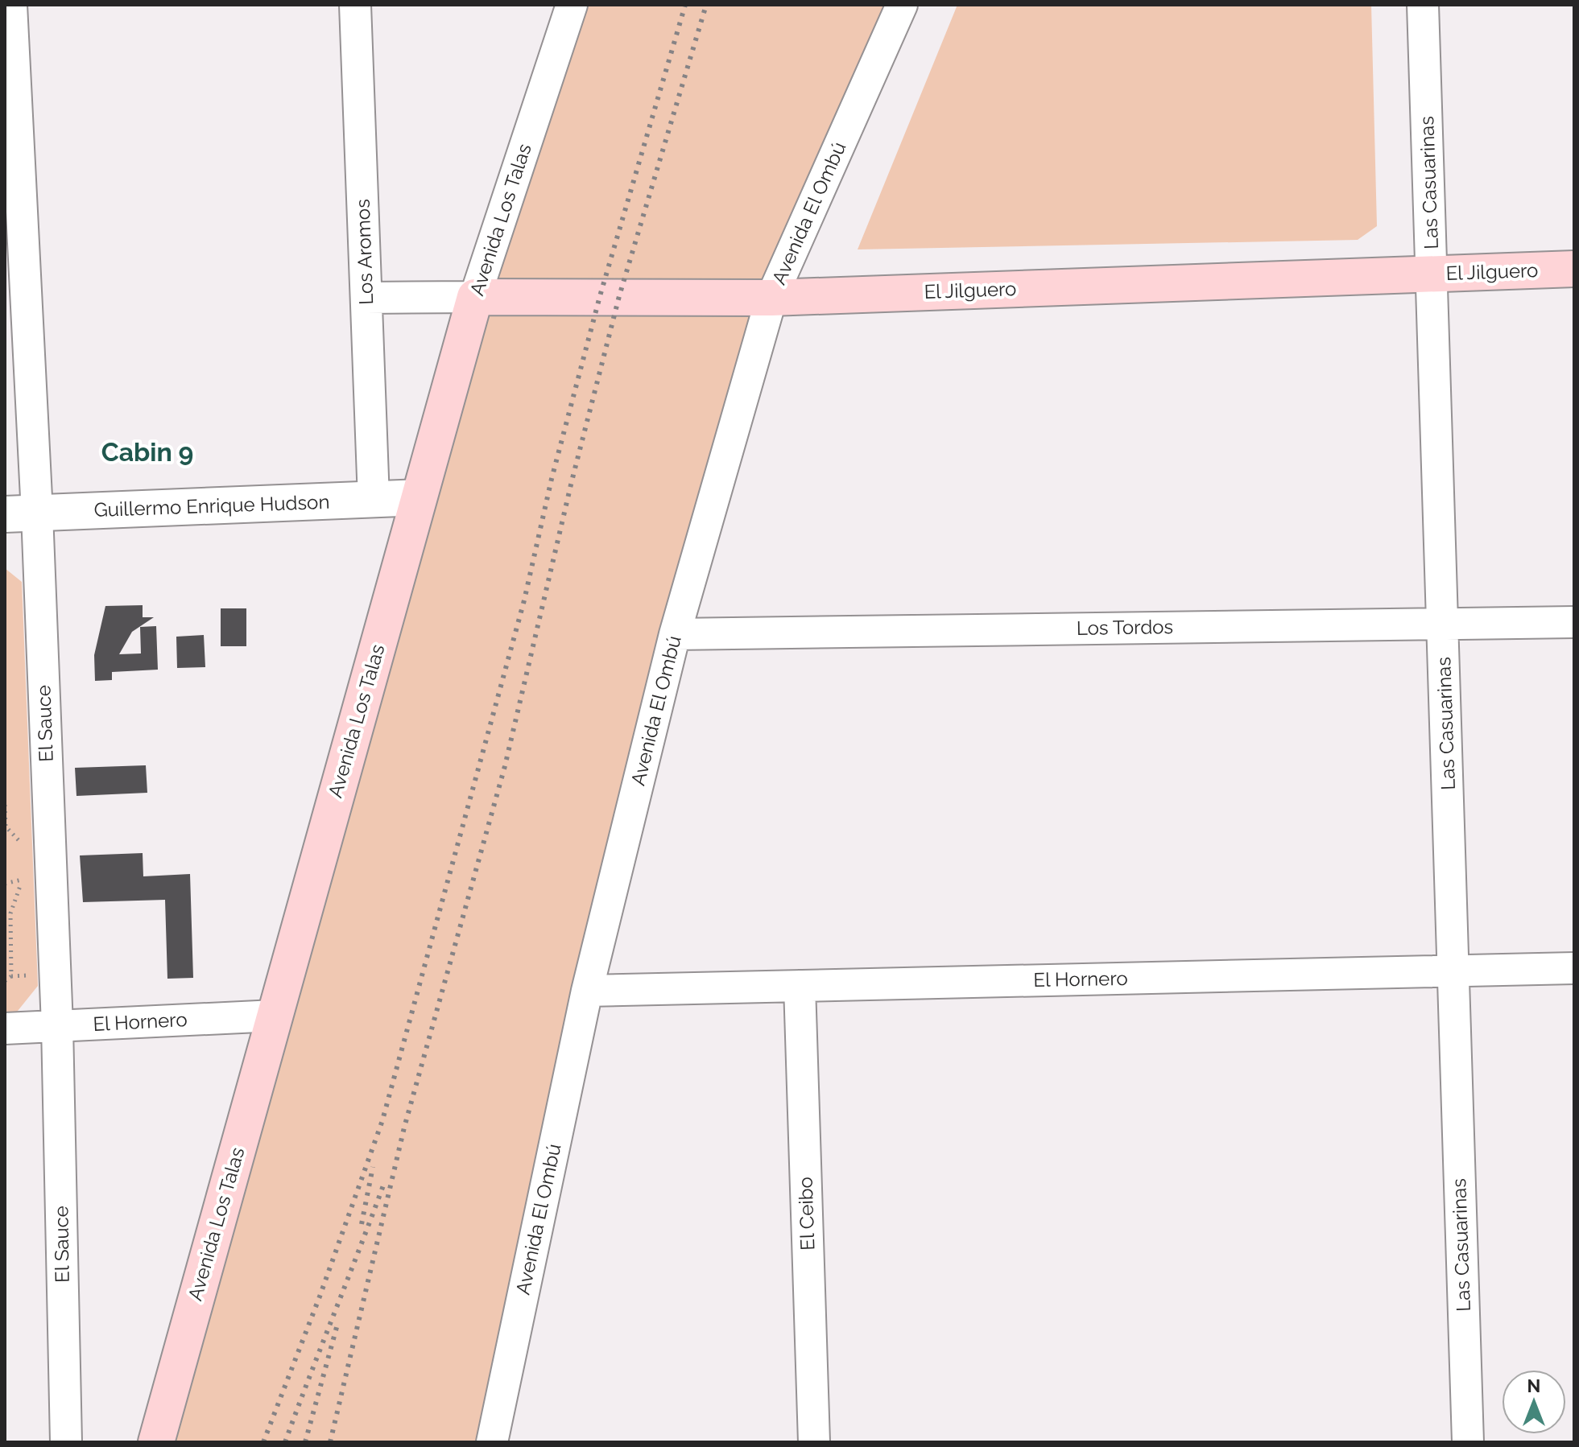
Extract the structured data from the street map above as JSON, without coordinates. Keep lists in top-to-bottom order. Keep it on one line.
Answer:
{"streets":{"main road":["Avenida Los Talas","El Jilguero"],"street":["Las Casuarinas","Avenida El Ombú","Los Aromos","Guillermo Enrique Hudson","Los Tordos","El Sauce","El Hornero","El Ceibo"]},"crossings":[["Las Casuarinas","El Jilguero"],["Las Casuarinas","Los Tordos"],["Las Casuarinas","El Hornero"],["Avenida El Ombú","El Jilguero"],["Avenida El Ombú","Los Tordos"],["Avenida El Ombú","El Hornero"],["Avenida Los Talas","El Jilguero"],["Avenida Los Talas","Guillermo Enrique Hudson"],["Avenida Los Talas","El Hornero"],["Los Aromos","El Jilguero"],["Los Aromos","Guillermo Enrique Hudson"],["Guillermo Enrique Hudson","El Sauce"],["El Sauce","El Hornero"],["El Hornero","El Ceibo"]],"districts":["Cabin 9"],"north":"top"}
